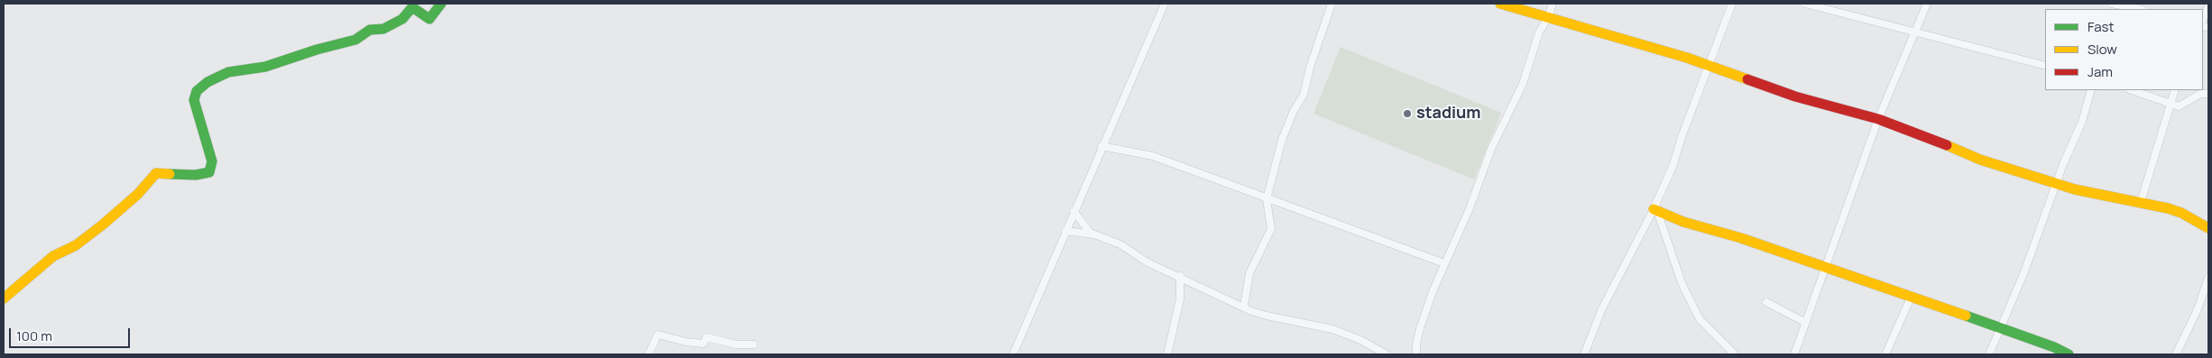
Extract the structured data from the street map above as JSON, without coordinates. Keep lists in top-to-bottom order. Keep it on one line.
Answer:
{"places":["stadium"],"legend":["Fast","Slow","Jam"],"scale_bar":"100 m"}
